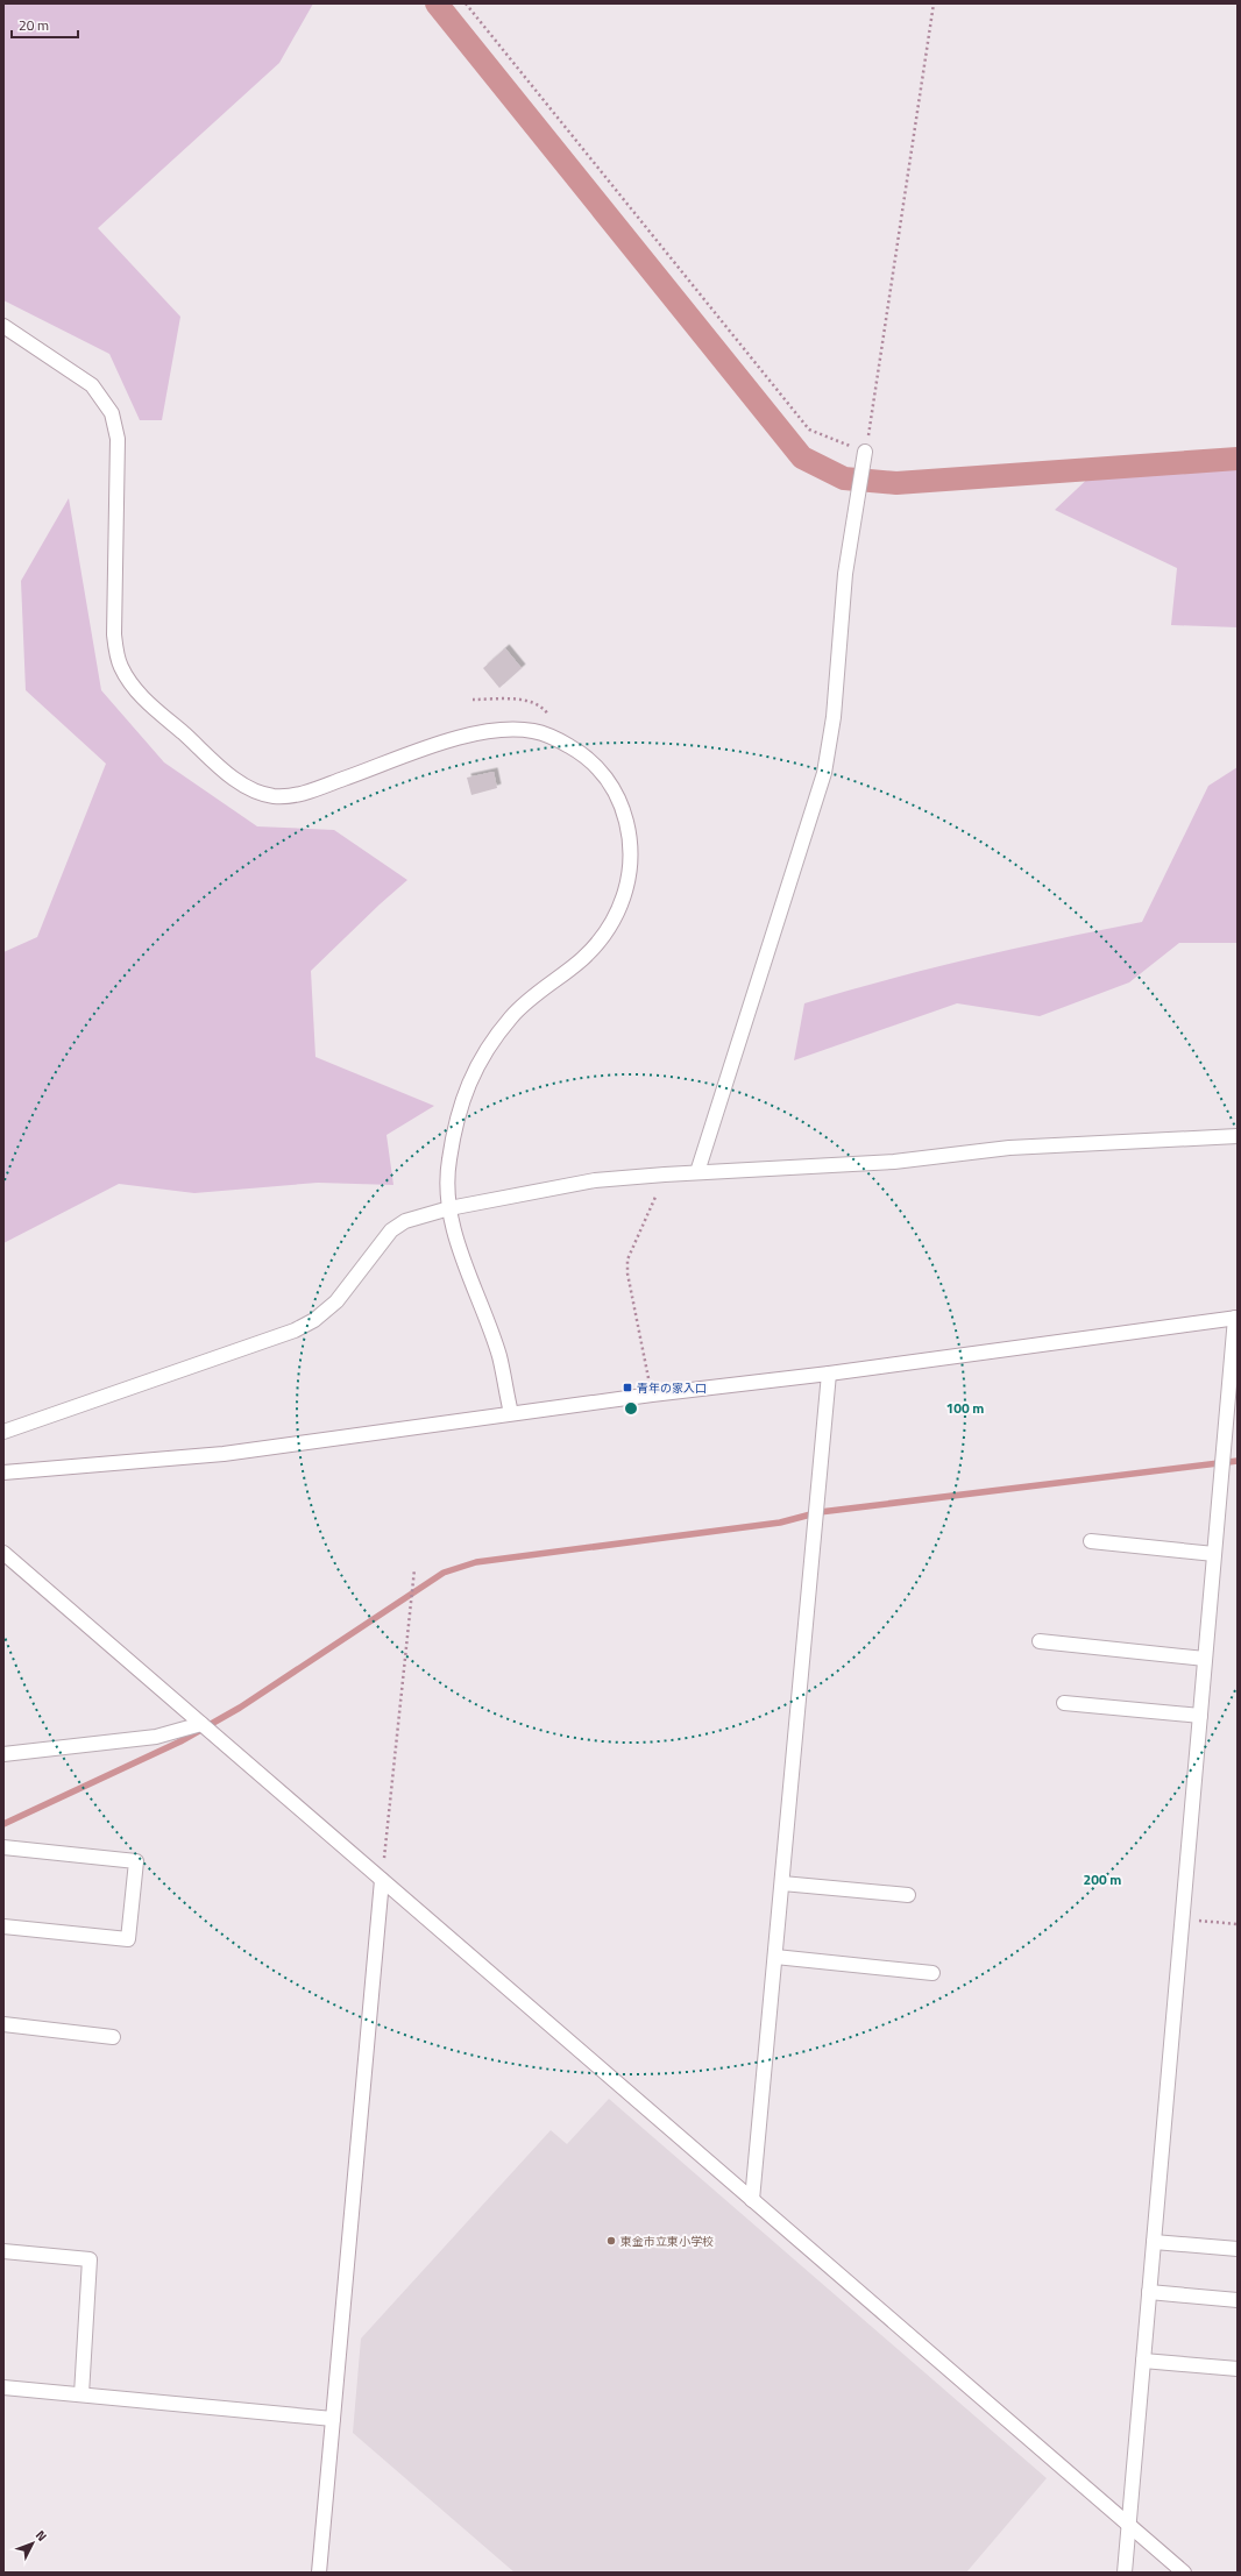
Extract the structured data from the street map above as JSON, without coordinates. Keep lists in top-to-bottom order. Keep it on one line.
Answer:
{"places":{"transit":["青年の家入口"],"other":["東金市立東小学校"]},"scale_bar":"20 m","north":"top right","rings":["100 m","200 m"]}
